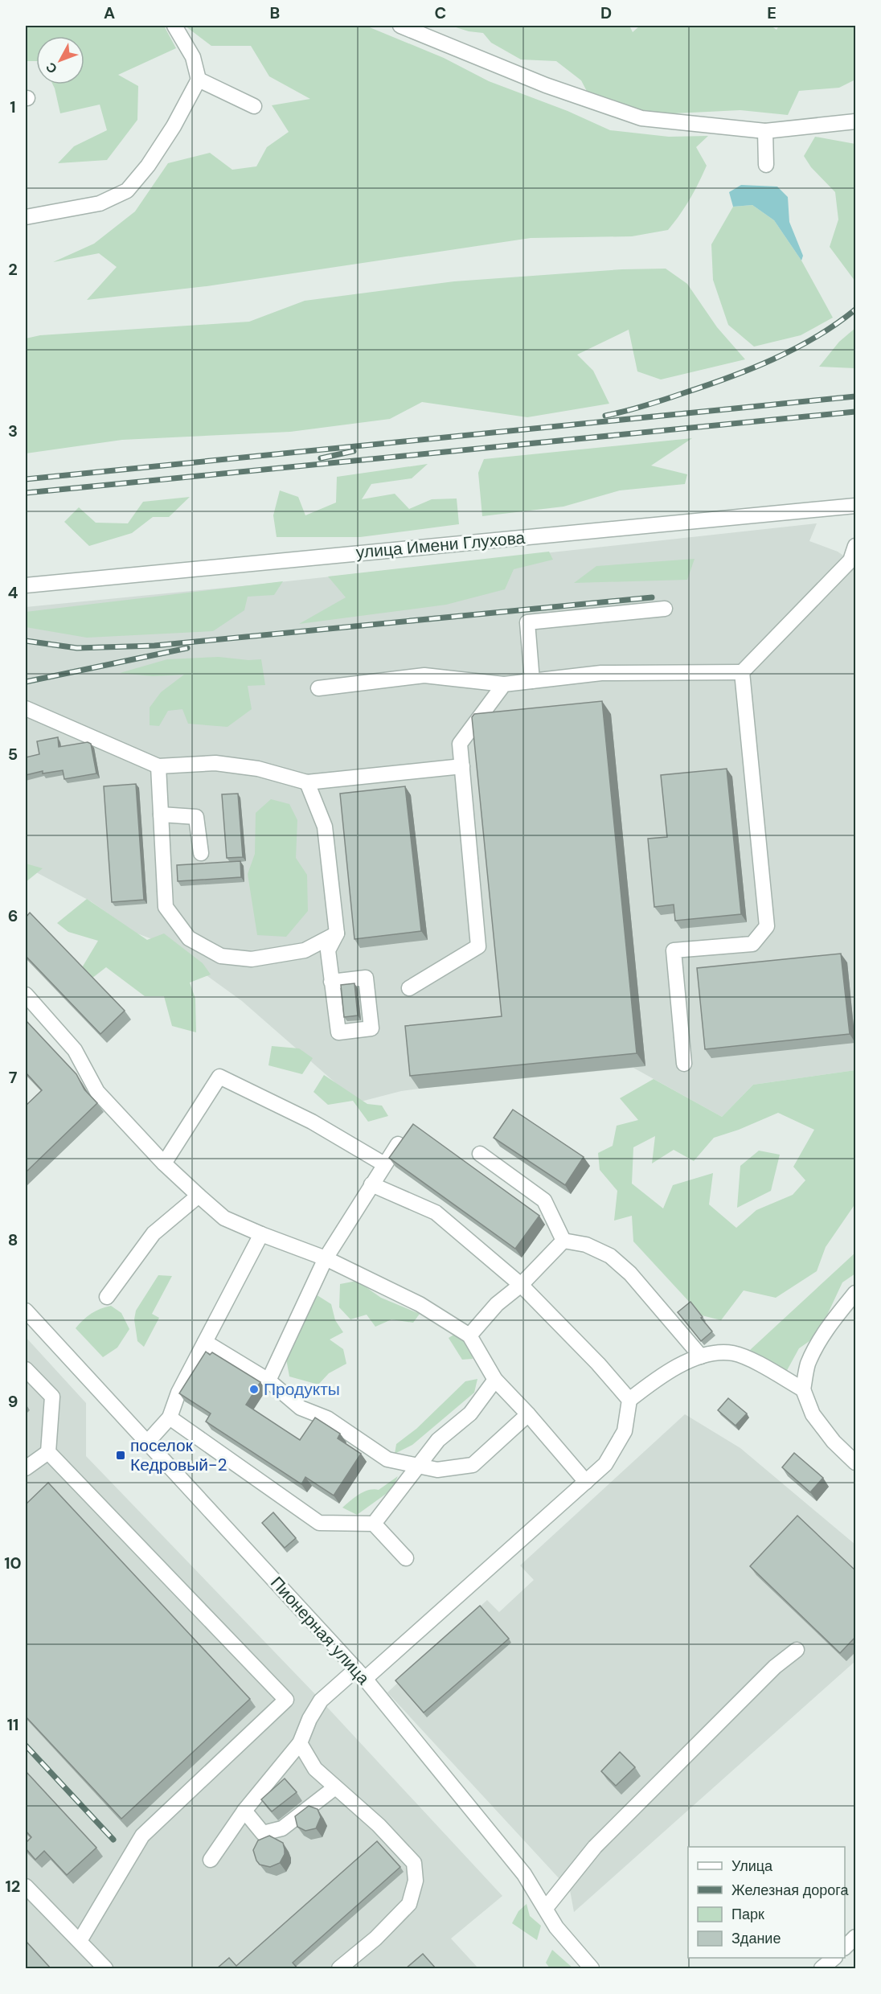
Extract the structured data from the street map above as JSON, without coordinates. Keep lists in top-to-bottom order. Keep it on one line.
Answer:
{"streets":{"street":["улица Имени Глухова","Пионерная улица"]},"places":{"other":["Продукты"],"transit":["поселок Кедровый-2"]},"legend":["Улица","Железная дорога","Парк","Здание"],"north":"bottom left","grid":{"columns":["A","B","C","D","E"],"rows":["1","2","3","4","5","6","7","8","9","10","11","12"]}}
